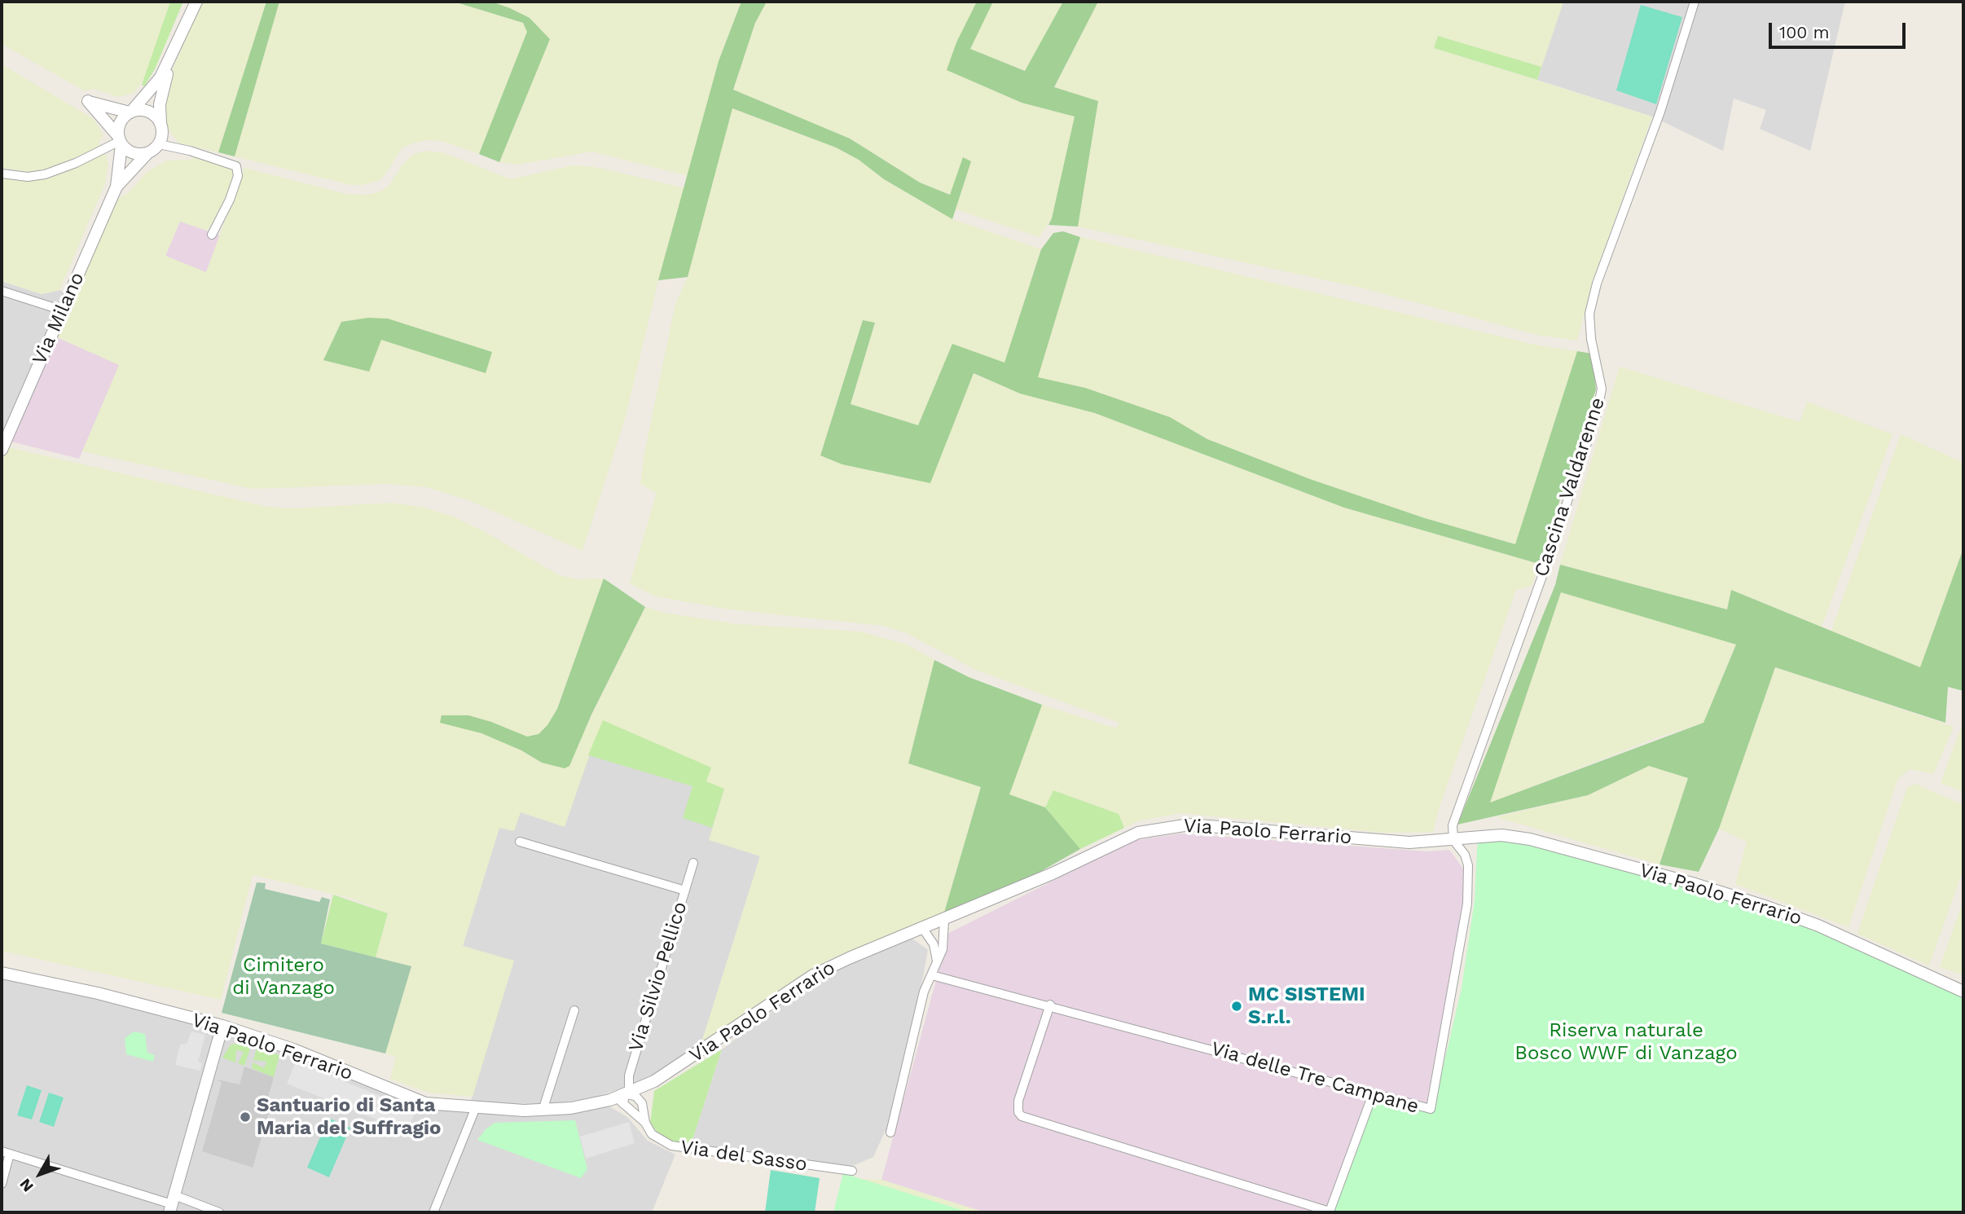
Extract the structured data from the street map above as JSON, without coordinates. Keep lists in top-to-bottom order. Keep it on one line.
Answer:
{"streets":{"street":["Via Milano","Cascina Valdarenne","Via Paolo Ferrario","Via Silvio Pellico","Via delle Tre Campane","Via del Sasso"]},"crossings":[["Cascina Valdarenne","Via Paolo Ferrario"],["Cascina Valdarenne","Via delle Tre Campane"],["Via Paolo Ferrario","Via Silvio Pellico"],["Via Paolo Ferrario","Via delle Tre Campane"],["Via Paolo Ferrario","Via del Sasso"],["Via Silvio Pellico","Via del Sasso"]],"parks":["Cimitero di Vanzago","Riserva naturale Bosco WWF di Vanzago"],"places":["MC SISTEMI S.r.l.","Santuario di Santa Maria del Suffragio"],"scale_bar":"100 m","north":"bottom left"}
